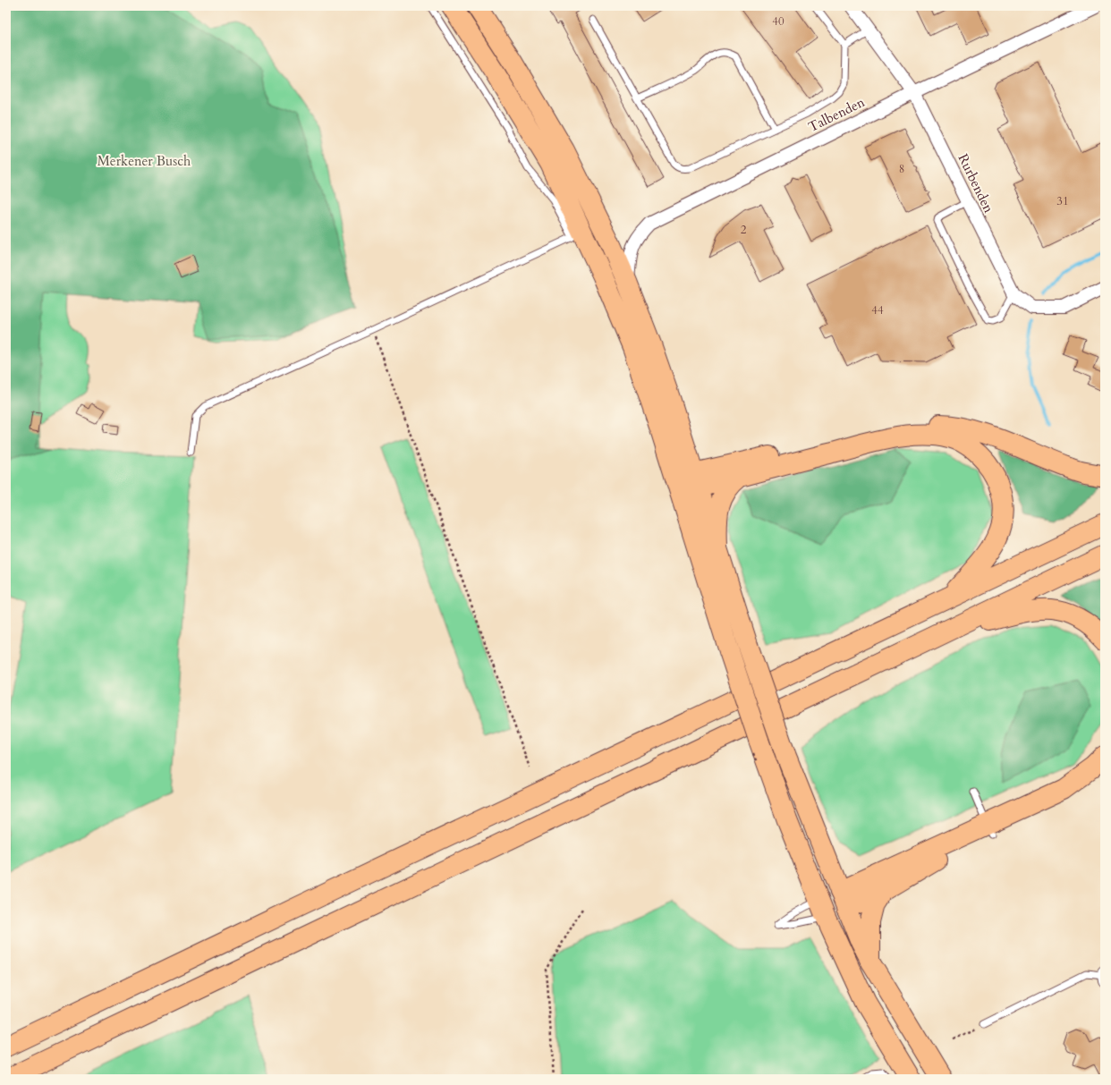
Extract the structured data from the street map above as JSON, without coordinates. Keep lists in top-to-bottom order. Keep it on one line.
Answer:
{"streets":{"street":["Talbenden","Rurbenden"]},"crossings":[["Talbenden","Rurbenden"]],"parks":["Merkener Busch"],"house_numbers":["40","8","31","2","44"]}
